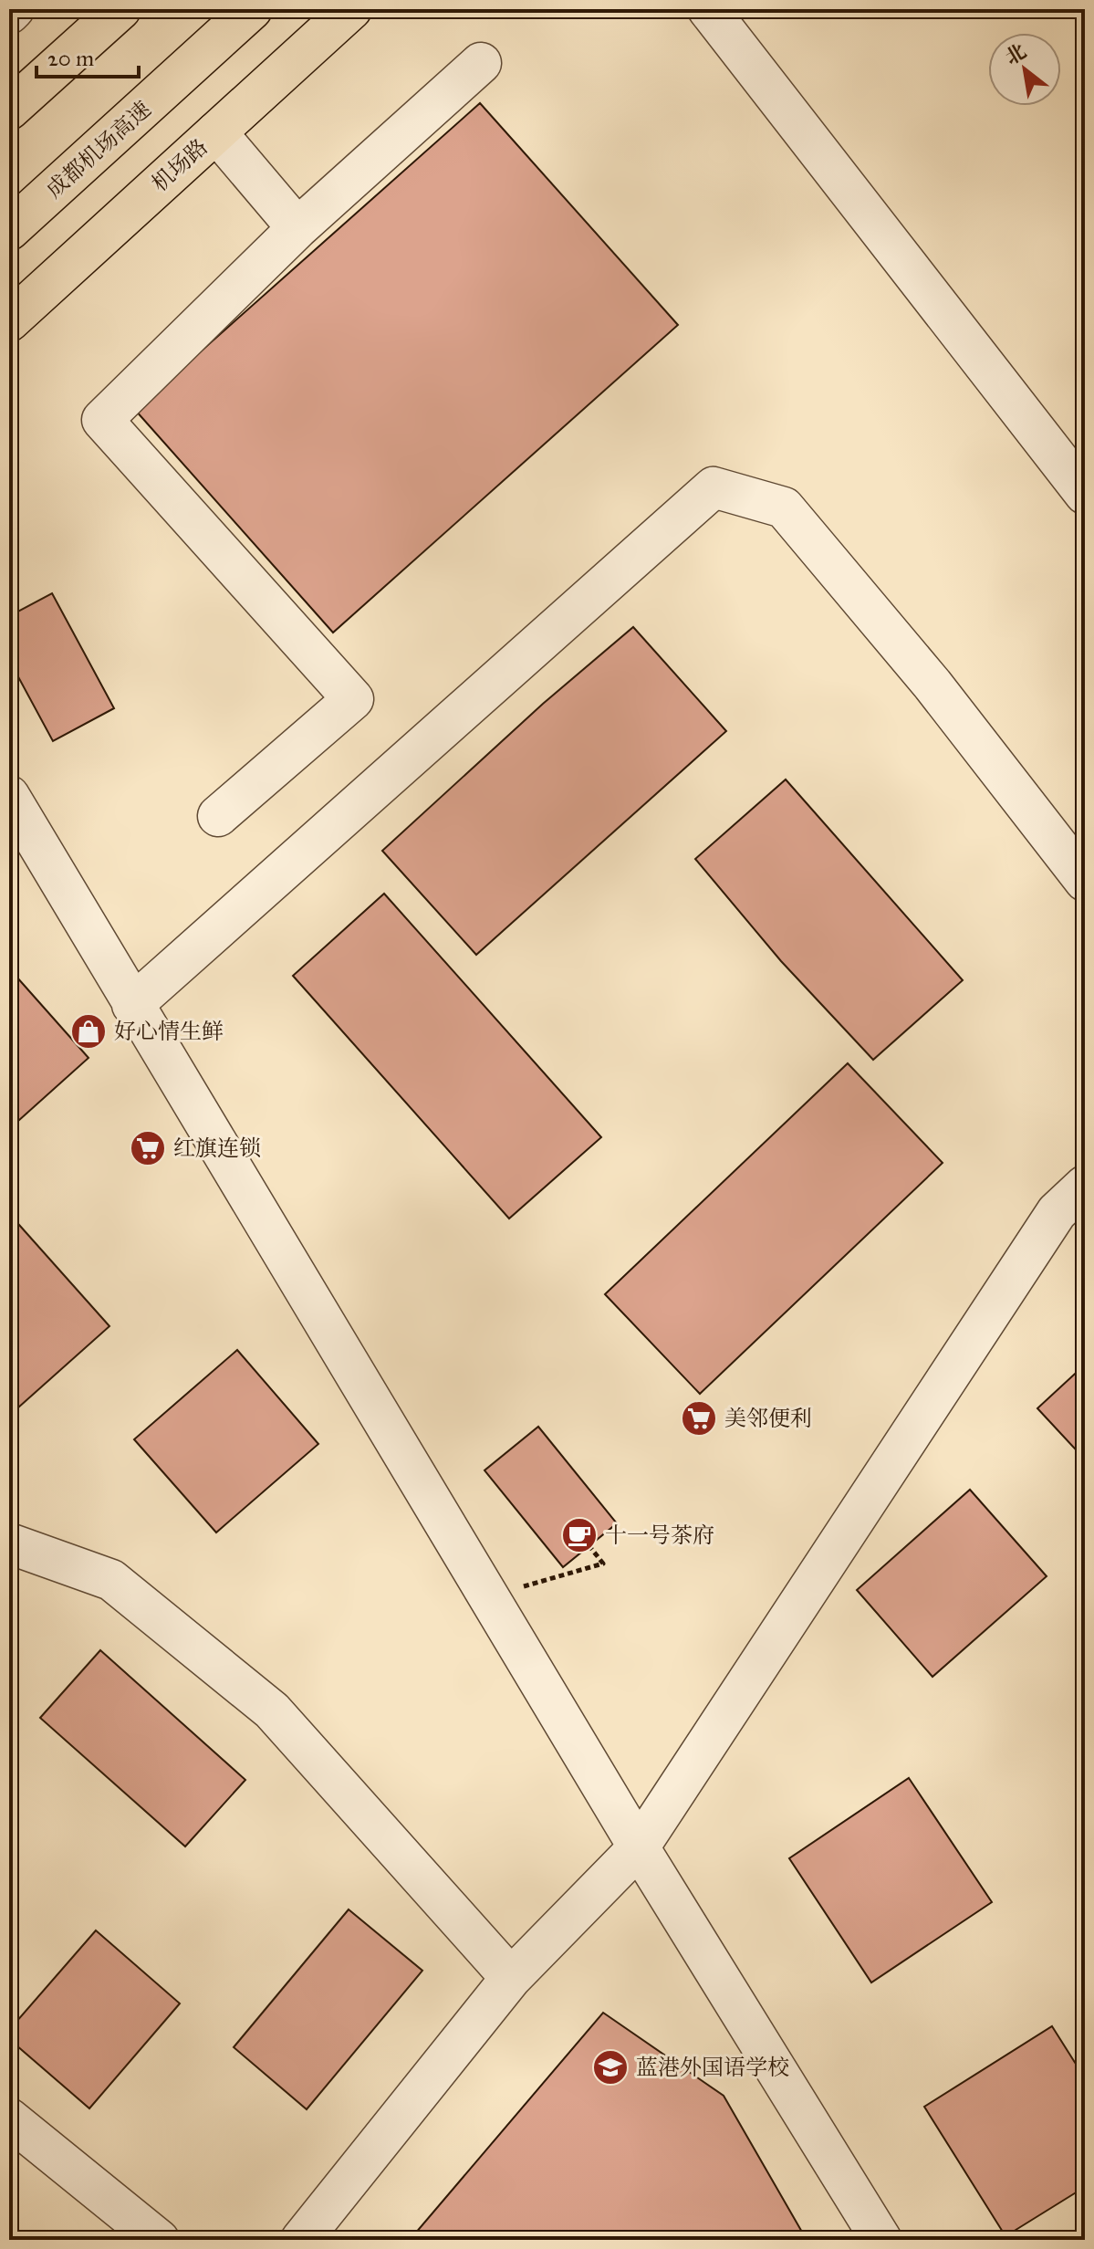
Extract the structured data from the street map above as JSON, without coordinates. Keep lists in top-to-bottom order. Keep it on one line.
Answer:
{"streets":{"main road":["成都机场高速","机场路"]},"places":{"shop":["好心情生鲜"],"supermarket":["红旗连锁","美邻便利"],"cafe":["十一号茶府"],"school or university":["蓝港外国语学校"]},"scale_bar":"20 m","north":"top left"}
